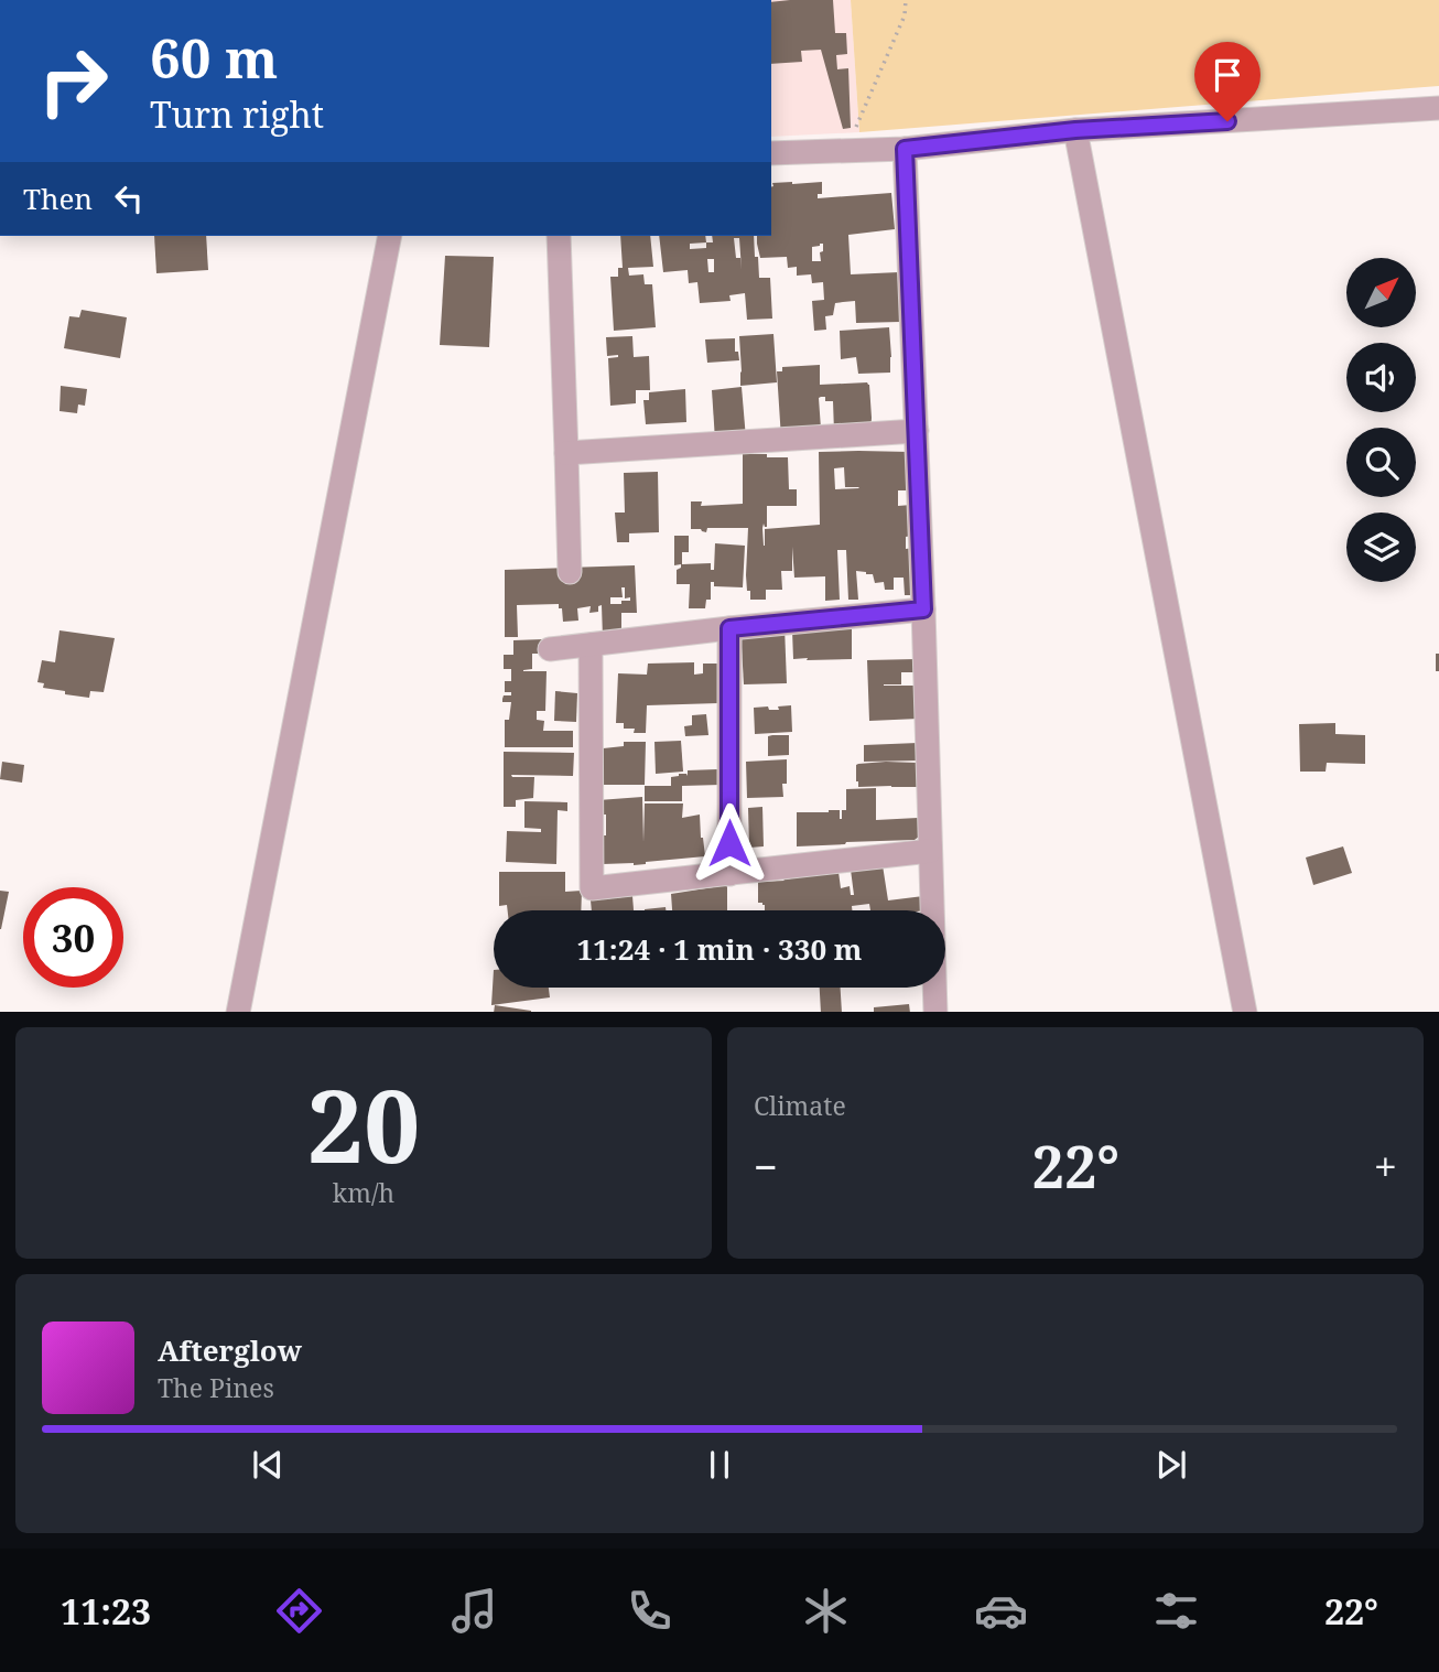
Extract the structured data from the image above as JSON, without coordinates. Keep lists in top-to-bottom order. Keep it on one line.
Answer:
{"north":"top right","page":{"turn":["60 m","Turn right"],"then":"Then","limit":"30","trip":"11:24 · 1 min · 330 m","tile":[["20","km/h"],"Climate"],"heat":["−","22°","+"],"song":["Afterglow","The Pines"],"tabs":["11:23","22°"]}}
